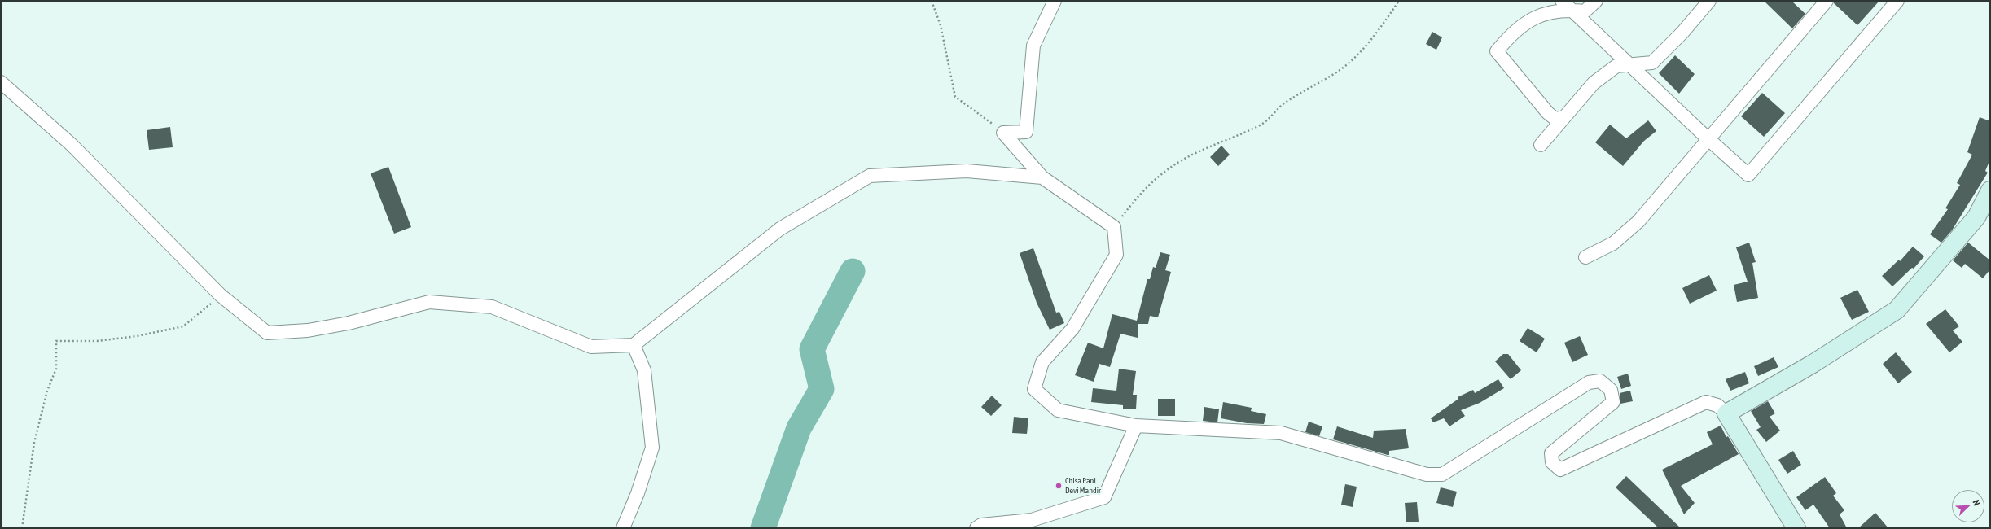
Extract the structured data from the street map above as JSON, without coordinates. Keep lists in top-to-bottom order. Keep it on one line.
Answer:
{"places":["Chisa Pani Devi Mandir"],"north":"top right"}
